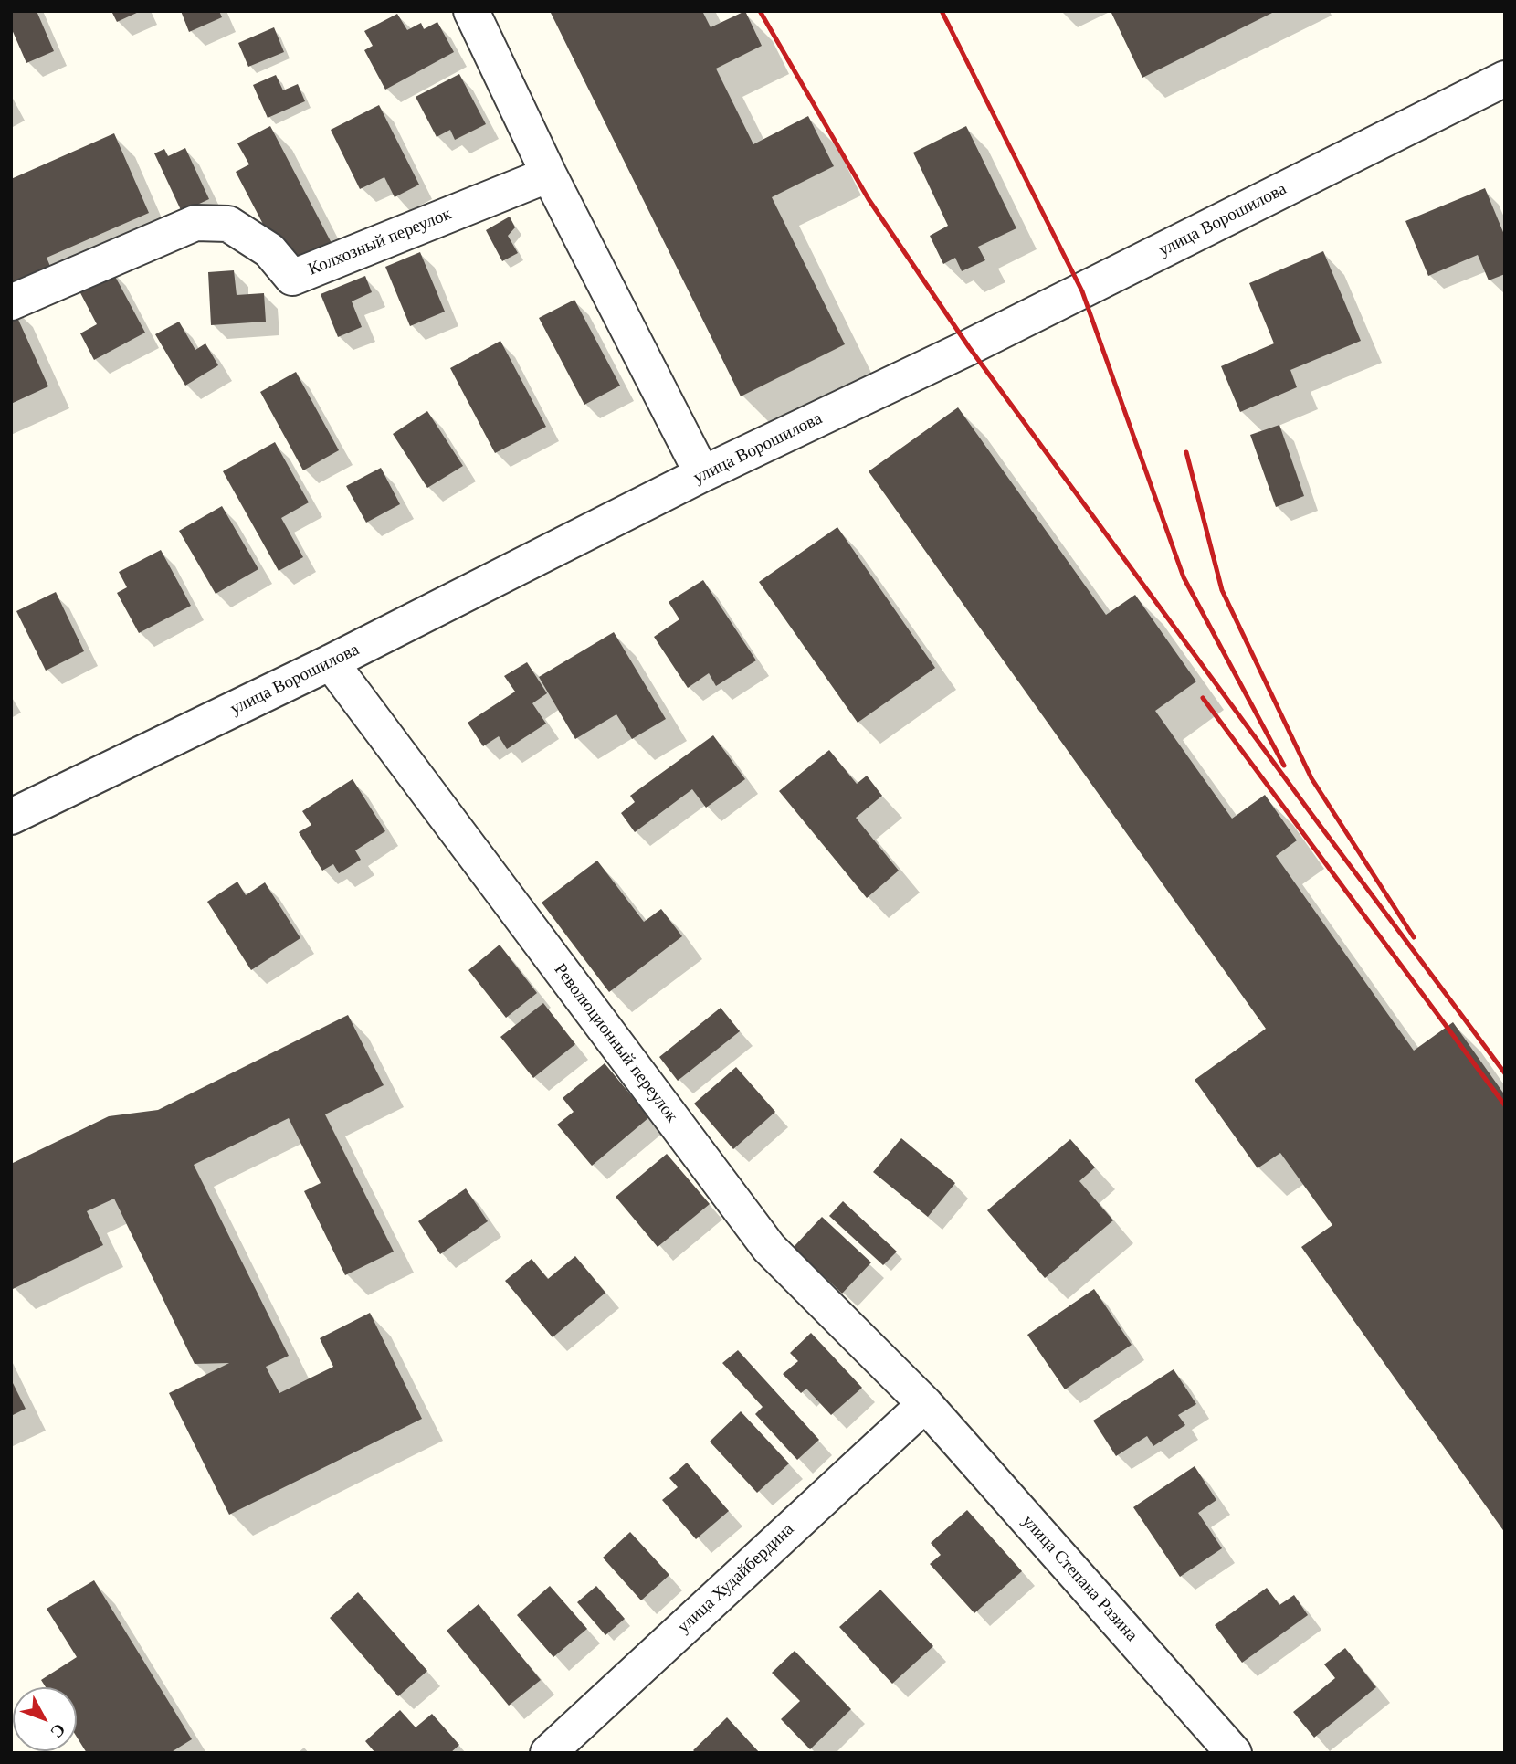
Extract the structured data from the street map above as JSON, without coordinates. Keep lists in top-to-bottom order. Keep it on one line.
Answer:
{"streets":{"street":["улица Ворошилова","Колхозный переулок","Революционный переулок","улица Худайбердина","улица Степана Разина"]},"crossings":[["улица Ворошилова","Революционный переулок"],["Революционный переулок","улица Худайбердина"],["Революционный переулок","улица Степана Разина"],["улица Худайбердина","улица Степана Разина"]],"north":"bottom right"}
